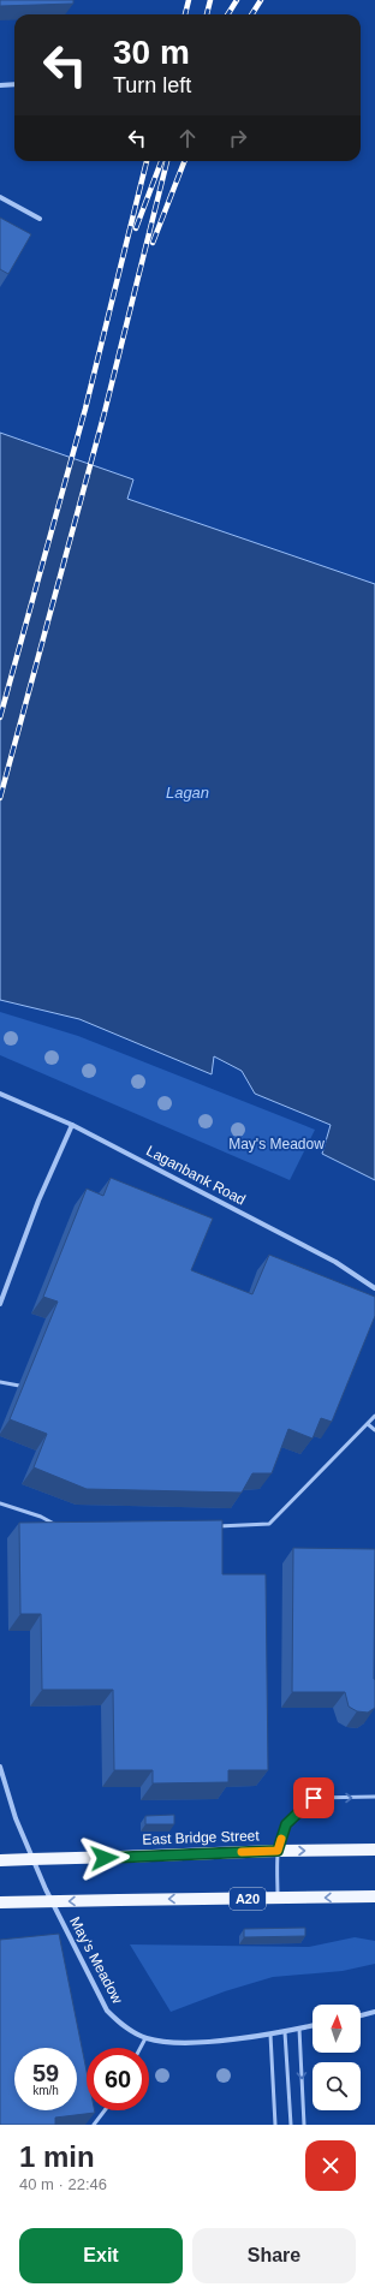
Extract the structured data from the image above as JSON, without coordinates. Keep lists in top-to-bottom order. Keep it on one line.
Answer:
{"streets":{"main road":["East Bridge Street","A20"],"street":["Laganbank Road","May's Meadow"]},"water":["Lagan"],"parks":["May's Meadow"],"north":"top","page":{"turn":["30 m","Turn left"],"speed":"59 km/h","limit":"60","heading":["1 min","40 m · 22:46"],"buttons":["Exit","Share"]}}
